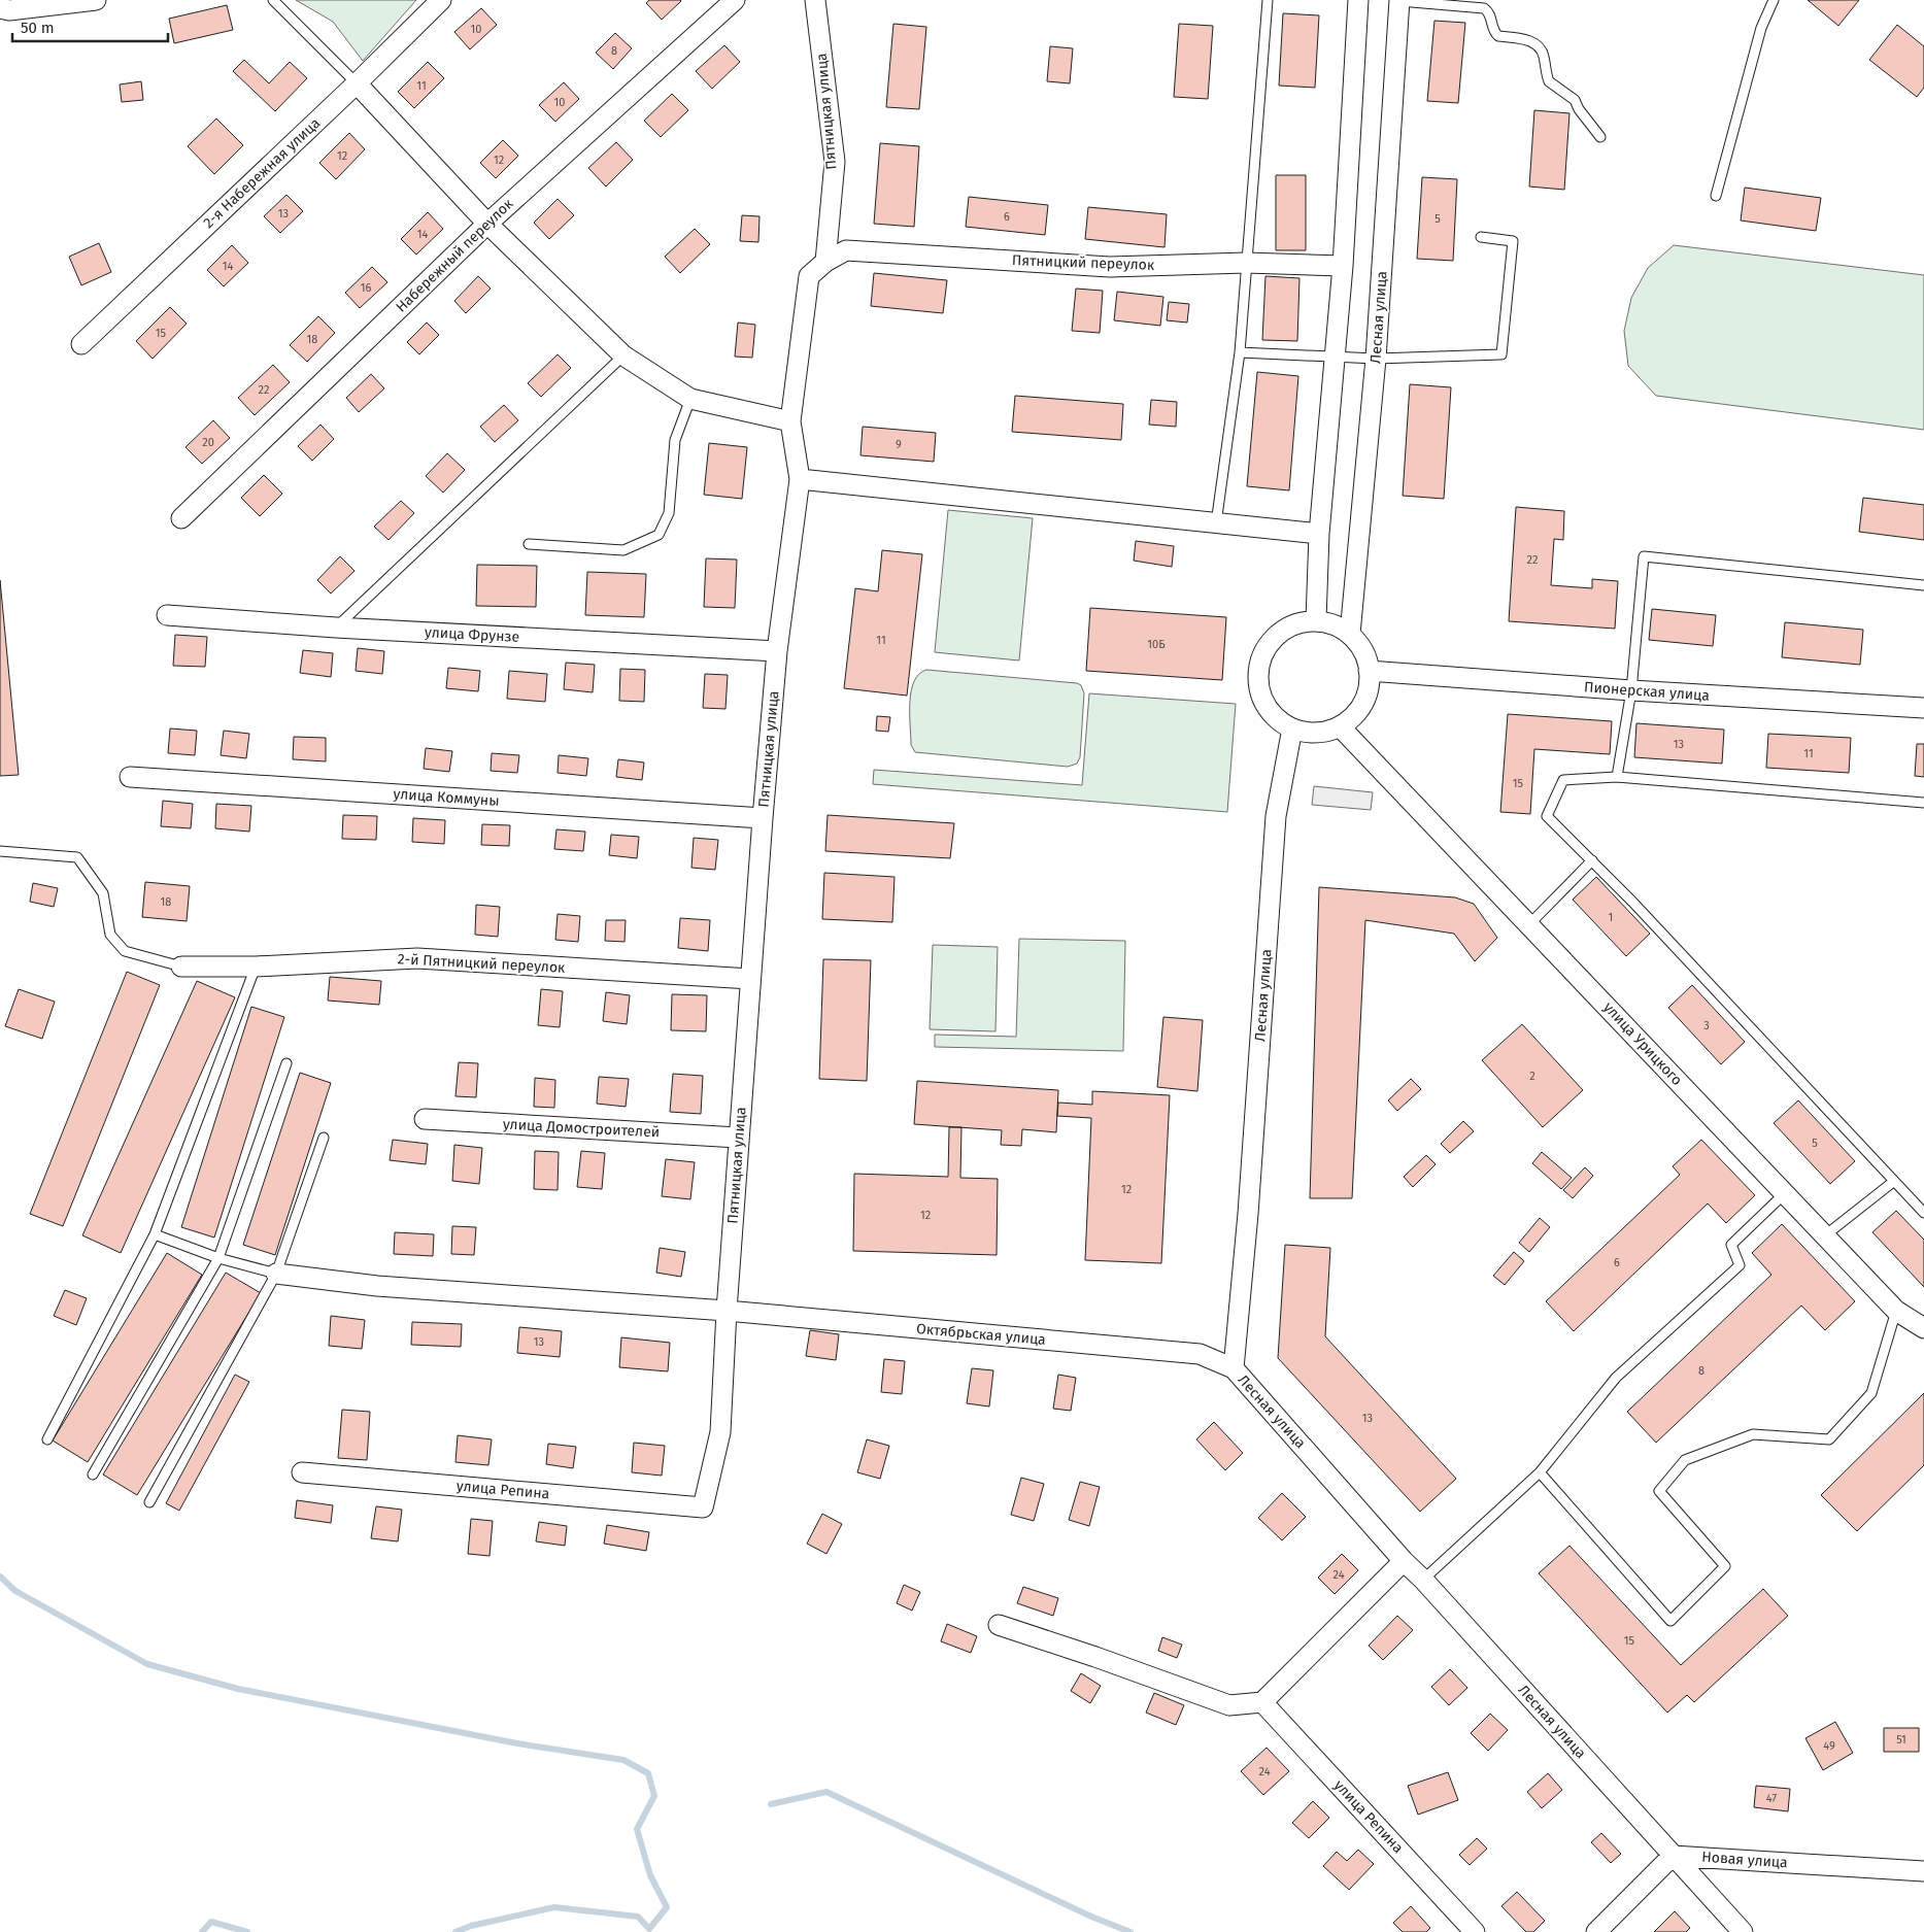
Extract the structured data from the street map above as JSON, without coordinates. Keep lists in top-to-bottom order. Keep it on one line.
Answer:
{"streets":{"street":["Пятницкая улица","2-я Набережная улица","Набережный переулок","Пятницкий переулок","Лесная улица","улица Фрунзе","Пионерская улица","улица Коммуны","2-й Пятницкий переулок","улица Урицкого","улица Домостроителей","Октябрьская улица","улица Репина","Новая улица"]},"crossings":[["Пятницкая улица","Пятницкий переулок"],["Пятницкая улица","улица Фрунзе"],["Пятницкая улица","улица Коммуны"],["Пятницкая улица","2-й Пятницкий переулок"],["Пятницкая улица","улица Домостроителей"],["Пятницкая улица","Октябрьская улица"],["Пятницкая улица","улица Репина"],["Лесная улица","Пионерская улица"],["Лесная улица","улица Урицкого"],["Лесная улица","Октябрьская улица"],["Лесная улица","Новая улица"],["Пионерская улица","улица Урицкого"]],"house_numbers":["10","8","11","10","12","12","13","6","5","14","14","16","15","18","22","20","9","22","11","10Б","13","11","15","18","1","3","2","5","12","12","6","13","8","13","24","15","51","49","24","47"],"scale_bar":"50 m"}
